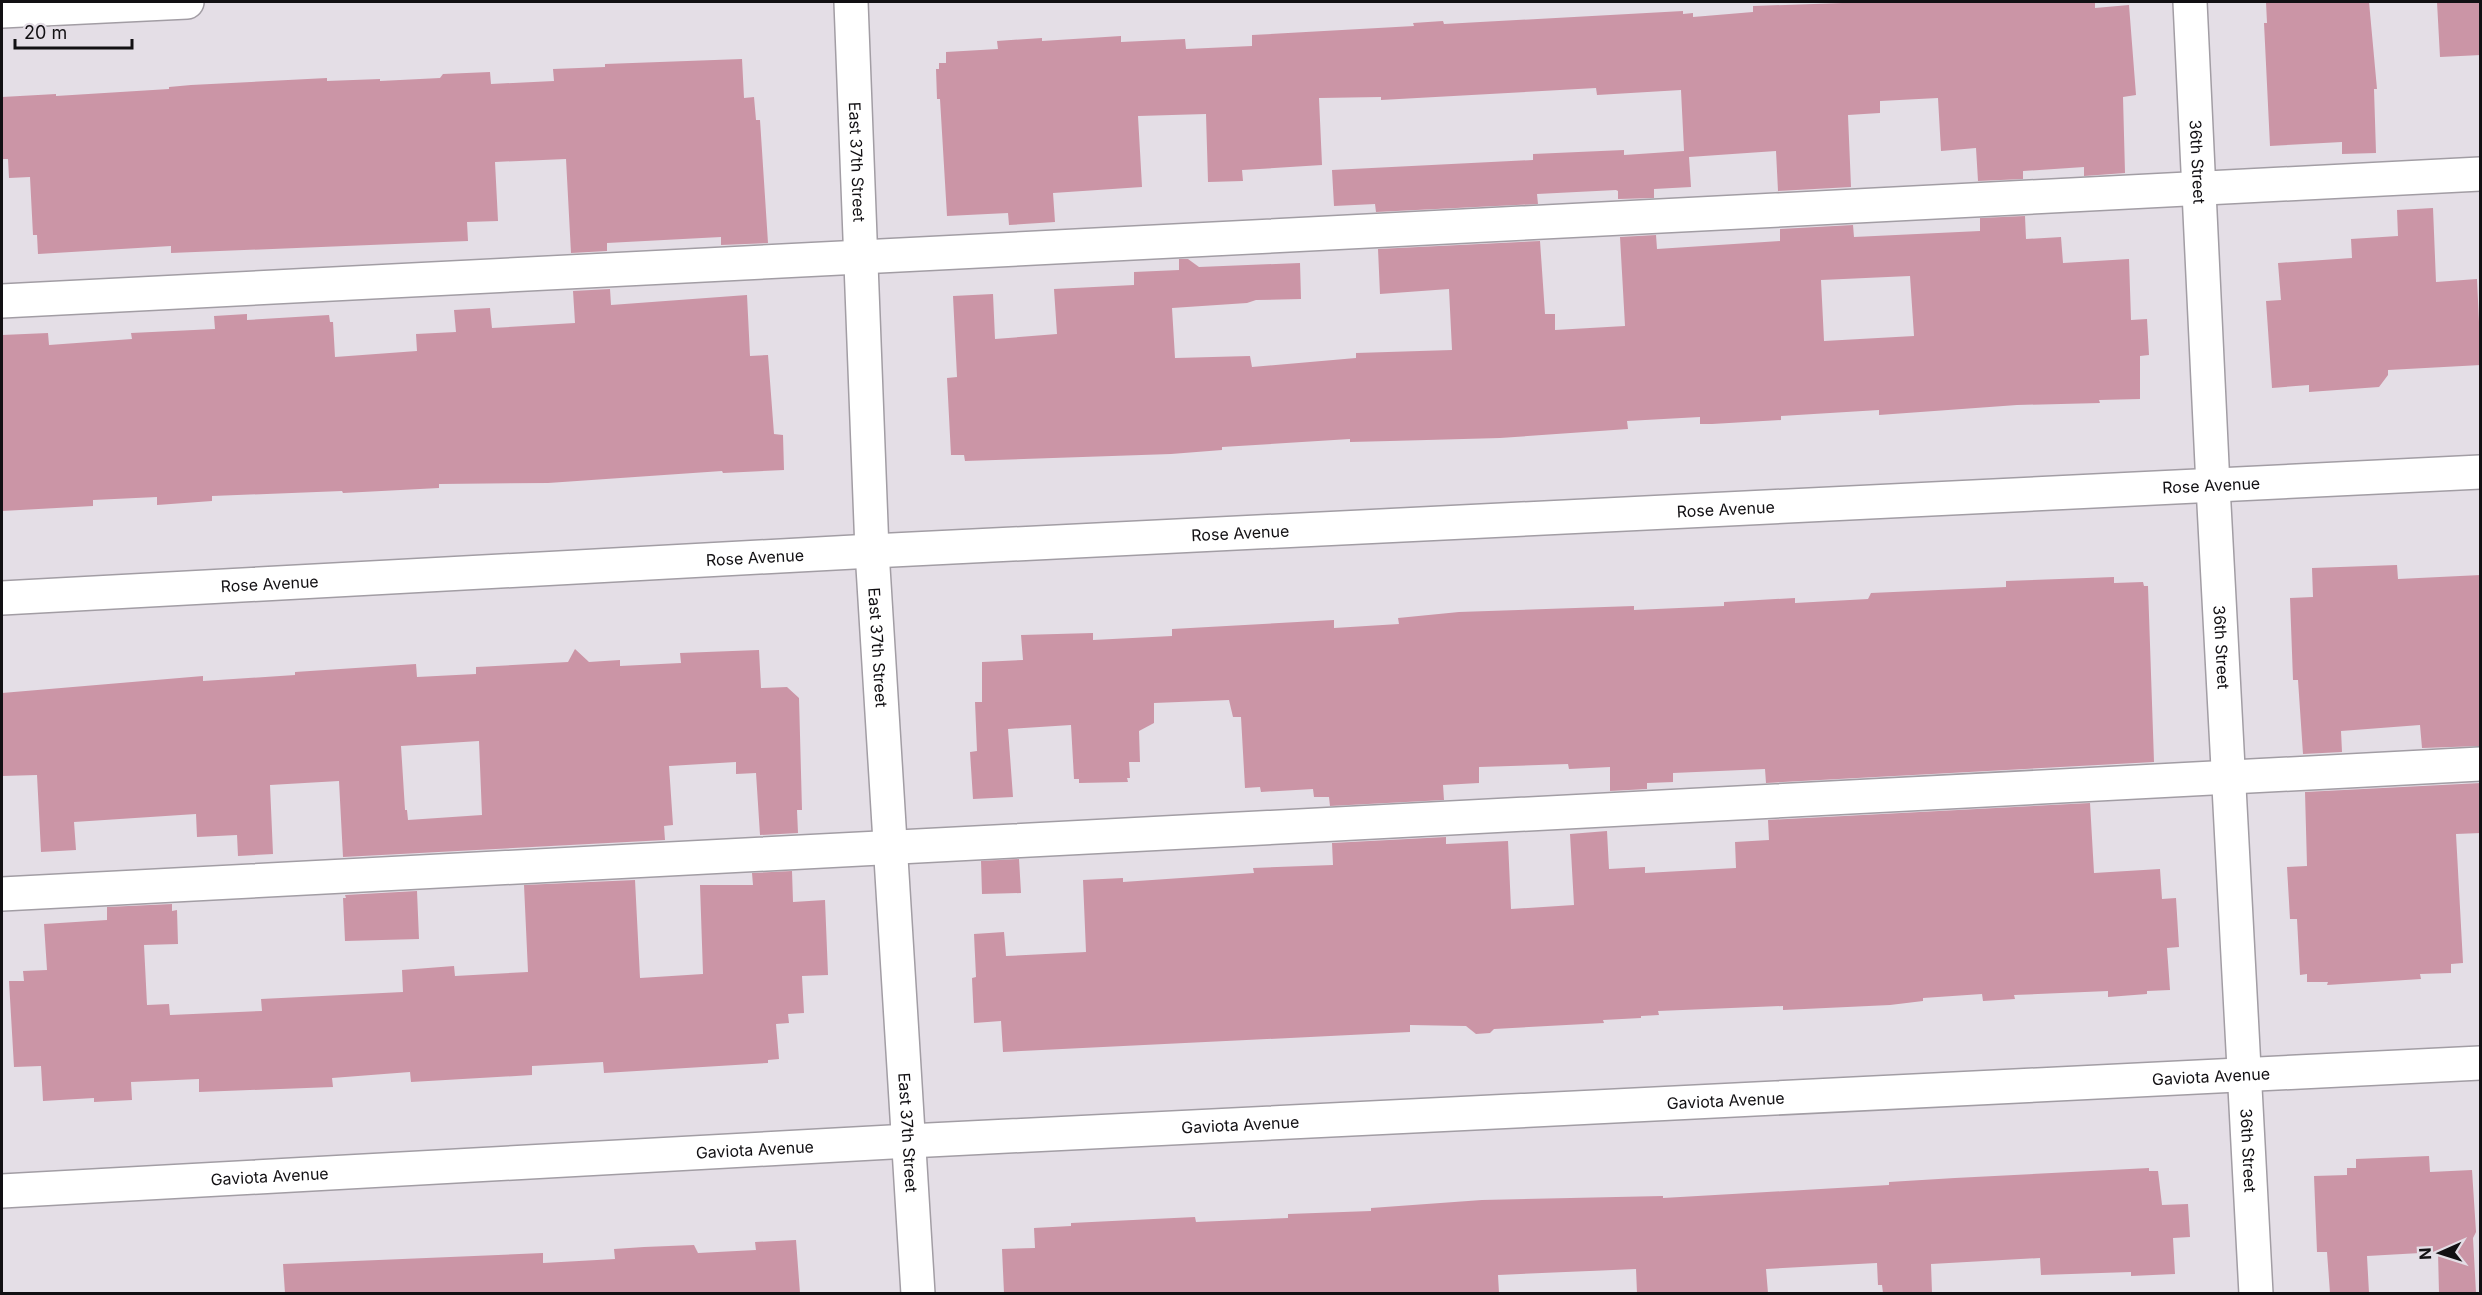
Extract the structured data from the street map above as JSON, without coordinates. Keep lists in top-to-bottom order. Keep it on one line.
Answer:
{"streets":{"street":["East 37th Street","36th Street","Rose Avenue","Gaviota Avenue"]},"crossings":[["East 37th Street","Rose Avenue"],["East 37th Street","Gaviota Avenue"],["36th Street","Rose Avenue"],["36th Street","Gaviota Avenue"]],"scale_bar":"20 m","north":"left"}
